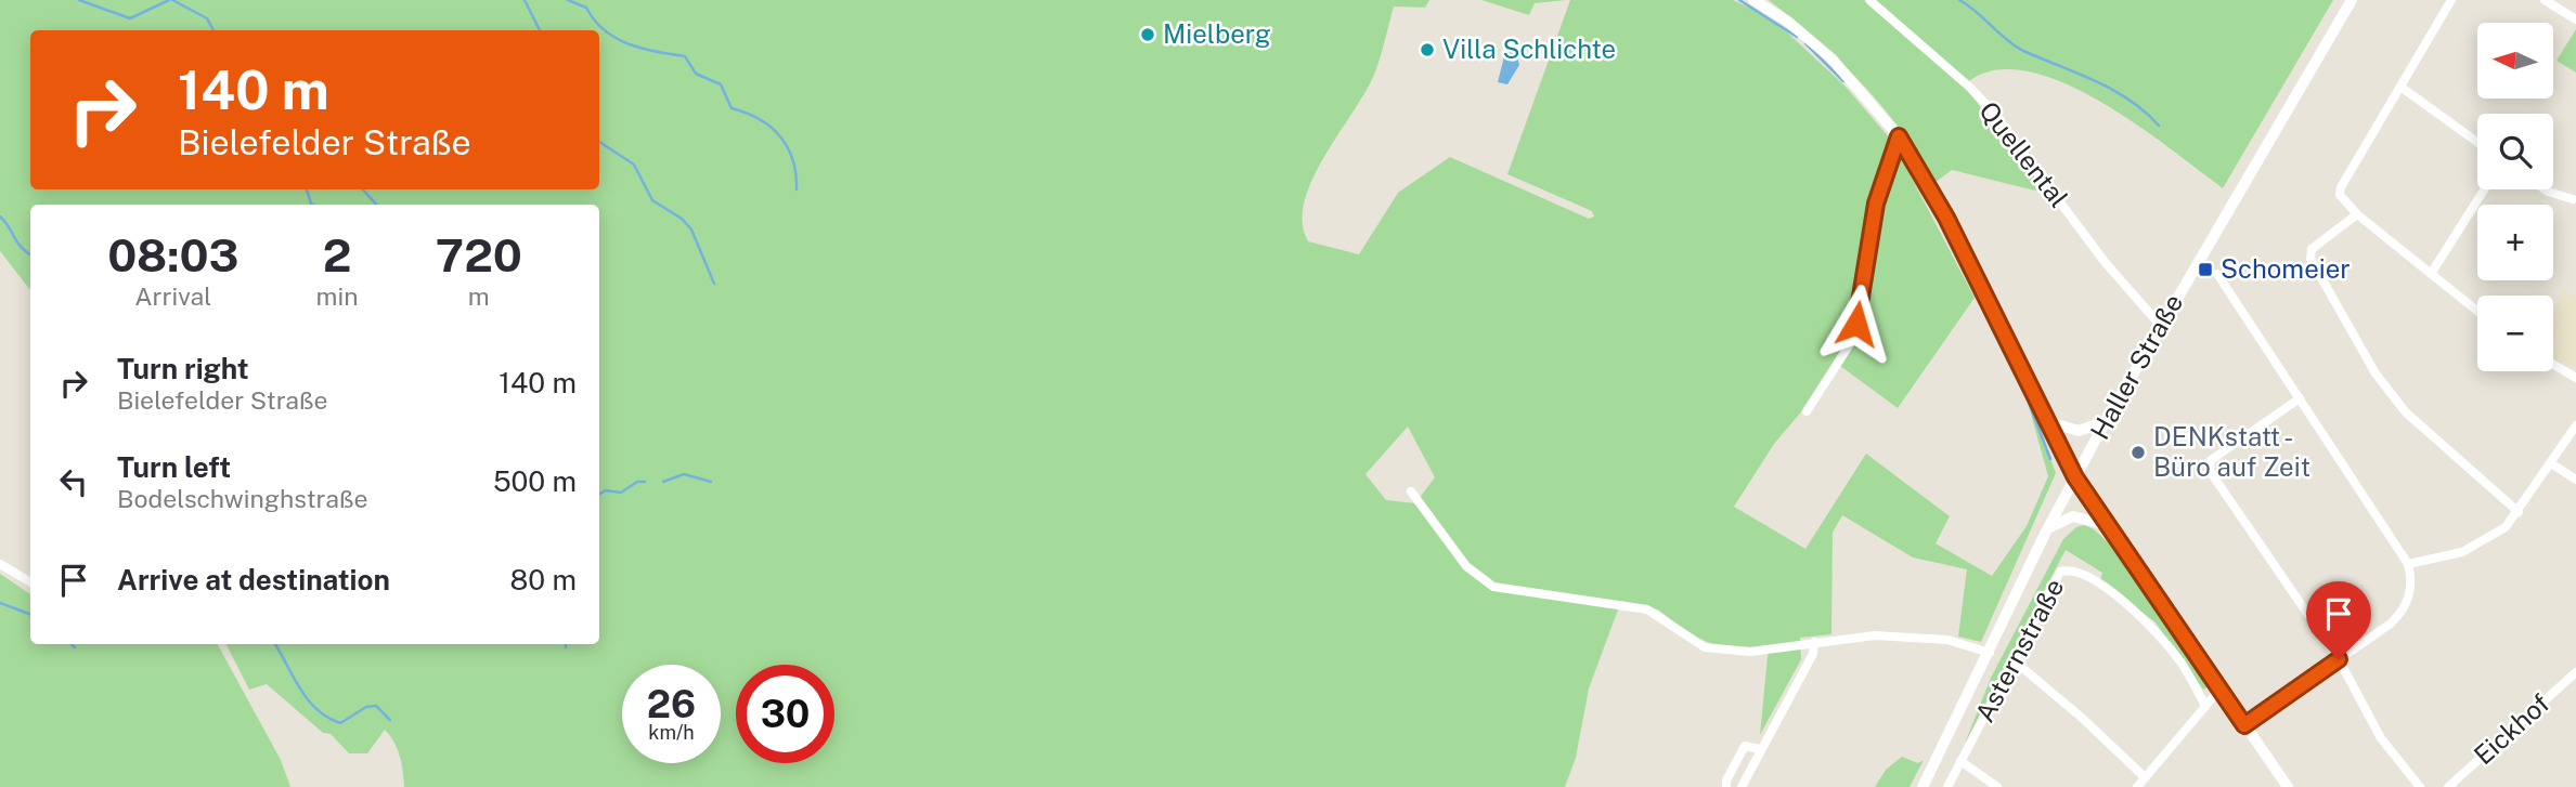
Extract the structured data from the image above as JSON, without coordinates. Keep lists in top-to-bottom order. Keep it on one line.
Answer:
{"streets":{"main road":["Haller Straße"],"street":["Quellental","Asternstraße","Eickhof"]},"crossings":[["Quellental","Haller Straße"]],"places":{"other":["Mielberg","Villa Schlichte","DENKstatt - Büro auf Zeit"],"transit":["Schomeier"]},"north":"left","page":{"map_buttons":["+","−"],"turn":["140 m","Bielefelder Straße"],"eta":["08:03","Arrival","2","min","720","m"],"list":[{"name":"Turn right","note":"Bielefelder Straße","value":"140 m"},{"name":"Turn left","note":"Bodelschwinghstraße","value":"500 m"},{"name":"Arrive at destination","value":"80 m"}],"speed":"26 km/h","limit":"30"}}
